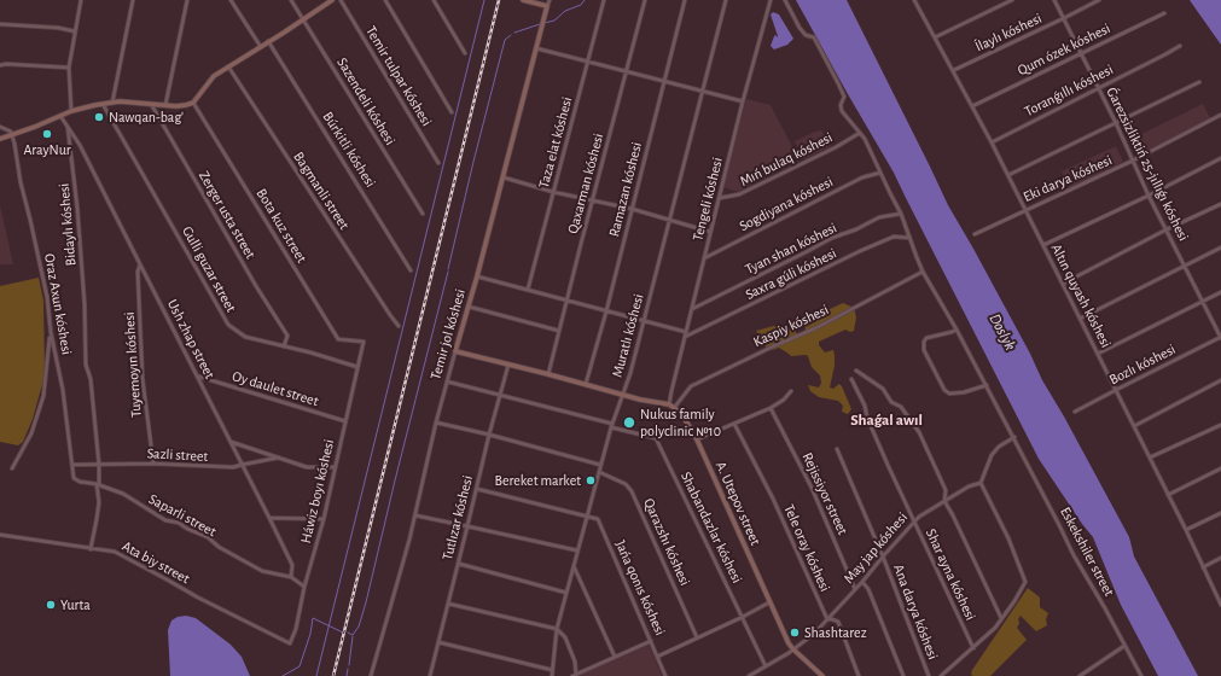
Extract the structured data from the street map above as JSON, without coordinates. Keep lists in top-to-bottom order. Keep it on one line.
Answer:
{"streets":{"street":["Ílaylı kóshesi","Qum ózek kóshesi","Temir tulpar kóshesi","Toranǵıllı kóshesi","Sazendeli kóshesi","Taza elat kóshesi","Búrkitli kóshesi","Mıń bulaq kóshesi","Ǵarezsizliktiń 25-jıllıǵı kóshesi","Eki darya kóshesi","Qaxarman kóshesi","Ramazan kóshesi","Bagmanli street","Tengeli kóshesi","Sogdiyana kóshesi","Zerger usta street","Bidaylı kóshesi","Bota kuz street","Tyan shan kóshesi","Gulli guzar street","Saxra gúli kóshesi","Altın quyash kóshesi","Oraz Axun kóshesi","Kaspiy kóshesi","Temir jol kóshesi","Muratlı kóshesi","Ush zhap street","Tuyemoyın kóshesi","Bozlı kóshesi","Oy daulet street","Sazli street","Háwiz boyı kóshesi","Rejissiyor street","A. Utepov street","Saparli street","Tutlızar kóshesi","Shabandazlar kóshesi","Qarazshı kóshesi","Tele oray kóshesi","May jap kóshesi","Eskekshiler street","Ata biy street","Shar ayna kóshesi","Jańa qonıs kóshesi","Ana darya kóshesi"]},"crossings":[["Ílaylı kóshesi","Ǵarezsizliktiń 25-jıllıǵı kóshesi"],["Ílaylı kóshesi","Altın quyash kóshesi"],["Qum ózek kóshesi","Ǵarezsizliktiń 25-jıllıǵı kóshesi"],["Qum ózek kóshesi","Altın quyash kóshesi"],["Toranǵıllı kóshesi","Ǵarezsizliktiń 25-jıllıǵı kóshesi"],["Toranǵıllı kóshesi","Altın quyash kóshesi"],["Mıń bulaq kóshesi","Tengeli kóshesi"],["Mıń bulaq kóshesi","Eskekshiler street"],["Ǵarezsizliktiń 25-jıllıǵı kóshesi","Eki darya kóshesi"],["Ǵarezsizliktiń 25-jıllıǵı kóshesi","Bozlı kóshesi"],["Eki darya kóshesi","Altın quyash kóshesi"],["Qaxarman kóshesi","A. Utepov street"],["Ramazan kóshesi","A. Utepov street"],["Tengeli kóshesi","Sogdiyana kóshesi"],["Tengeli kóshesi","Tyan shan kóshesi"],["Tengeli kóshesi","Saxra gúli kóshesi"],["Tengeli kóshesi","A. Utepov street"],["Sogdiyana kóshesi","Eskekshiler street"],["Zerger usta street","Gulli guzar street"],["Bidaylı kóshesi","Ush zhap street"],["Bidaylı kóshesi","Sazli street"],["Bidaylı kóshesi","Saparli street"],["Bidaylı kóshesi","Ata biy street"],["Bota kuz street","Háwiz boyı kóshesi"],["Tyan shan kóshesi","Eskekshiler street"],["Gulli guzar street","Háwiz boyı kóshesi"],["Saxra gúli kóshesi","Eskekshiler street"],["Altın quyash kóshesi","Bozlı kóshesi"],["Oraz Axun kóshesi","Sazli street"],["Oraz Axun kóshesi","Saparli street"],["Kaspiy kóshesi","A. Utepov street"],["Kaspiy kóshesi","Eskekshiler street"],["Temir jol kóshesi","A. Utepov street"],["Temir jol kóshesi","Shabandazlar kóshesi"],["Muratlı kóshesi","A. Utepov street"],["Muratlı kóshesi","Shabandazlar kóshesi"],["Muratlı kóshesi","Qarazshı kóshesi"],["Muratlı kóshesi","Jańa qonıs kóshesi"],["Ush zhap street","Tuyemoyın kóshesi"],["Ush zhap street","Oy daulet street"],["Ush zhap street","Sazli street"],["Ush zhap street","Saparli street"],["Tuyemoyın kóshesi","Sazli street"],["Oy daulet street","Háwiz boyı kóshesi"],["Háwiz boyı kóshesi","Saparli street"],["Háwiz boyı kóshesi","Ata biy street"],["Rejissiyor street","May jap kóshesi"],["A. Utepov street","Tutlızar kóshesi"],["A. Utepov street","May jap kóshesi"],["Tutlızar kóshesi","Shabandazlar kóshesi"],["Shabandazlar kóshesi","May jap kóshesi"],["Tele oray kóshesi","May jap kóshesi"],["May jap kóshesi","Shar ayna kóshesi"],["May jap kóshesi","Ana darya kóshesi"]],"districts":["Shaǵal awıl"],"water":["Doslyk"],"places":["Nawqan-bag'","ArayNur","Nukus family polyclinic №10","Bereket market","Yurta","Shashtarez"]}
